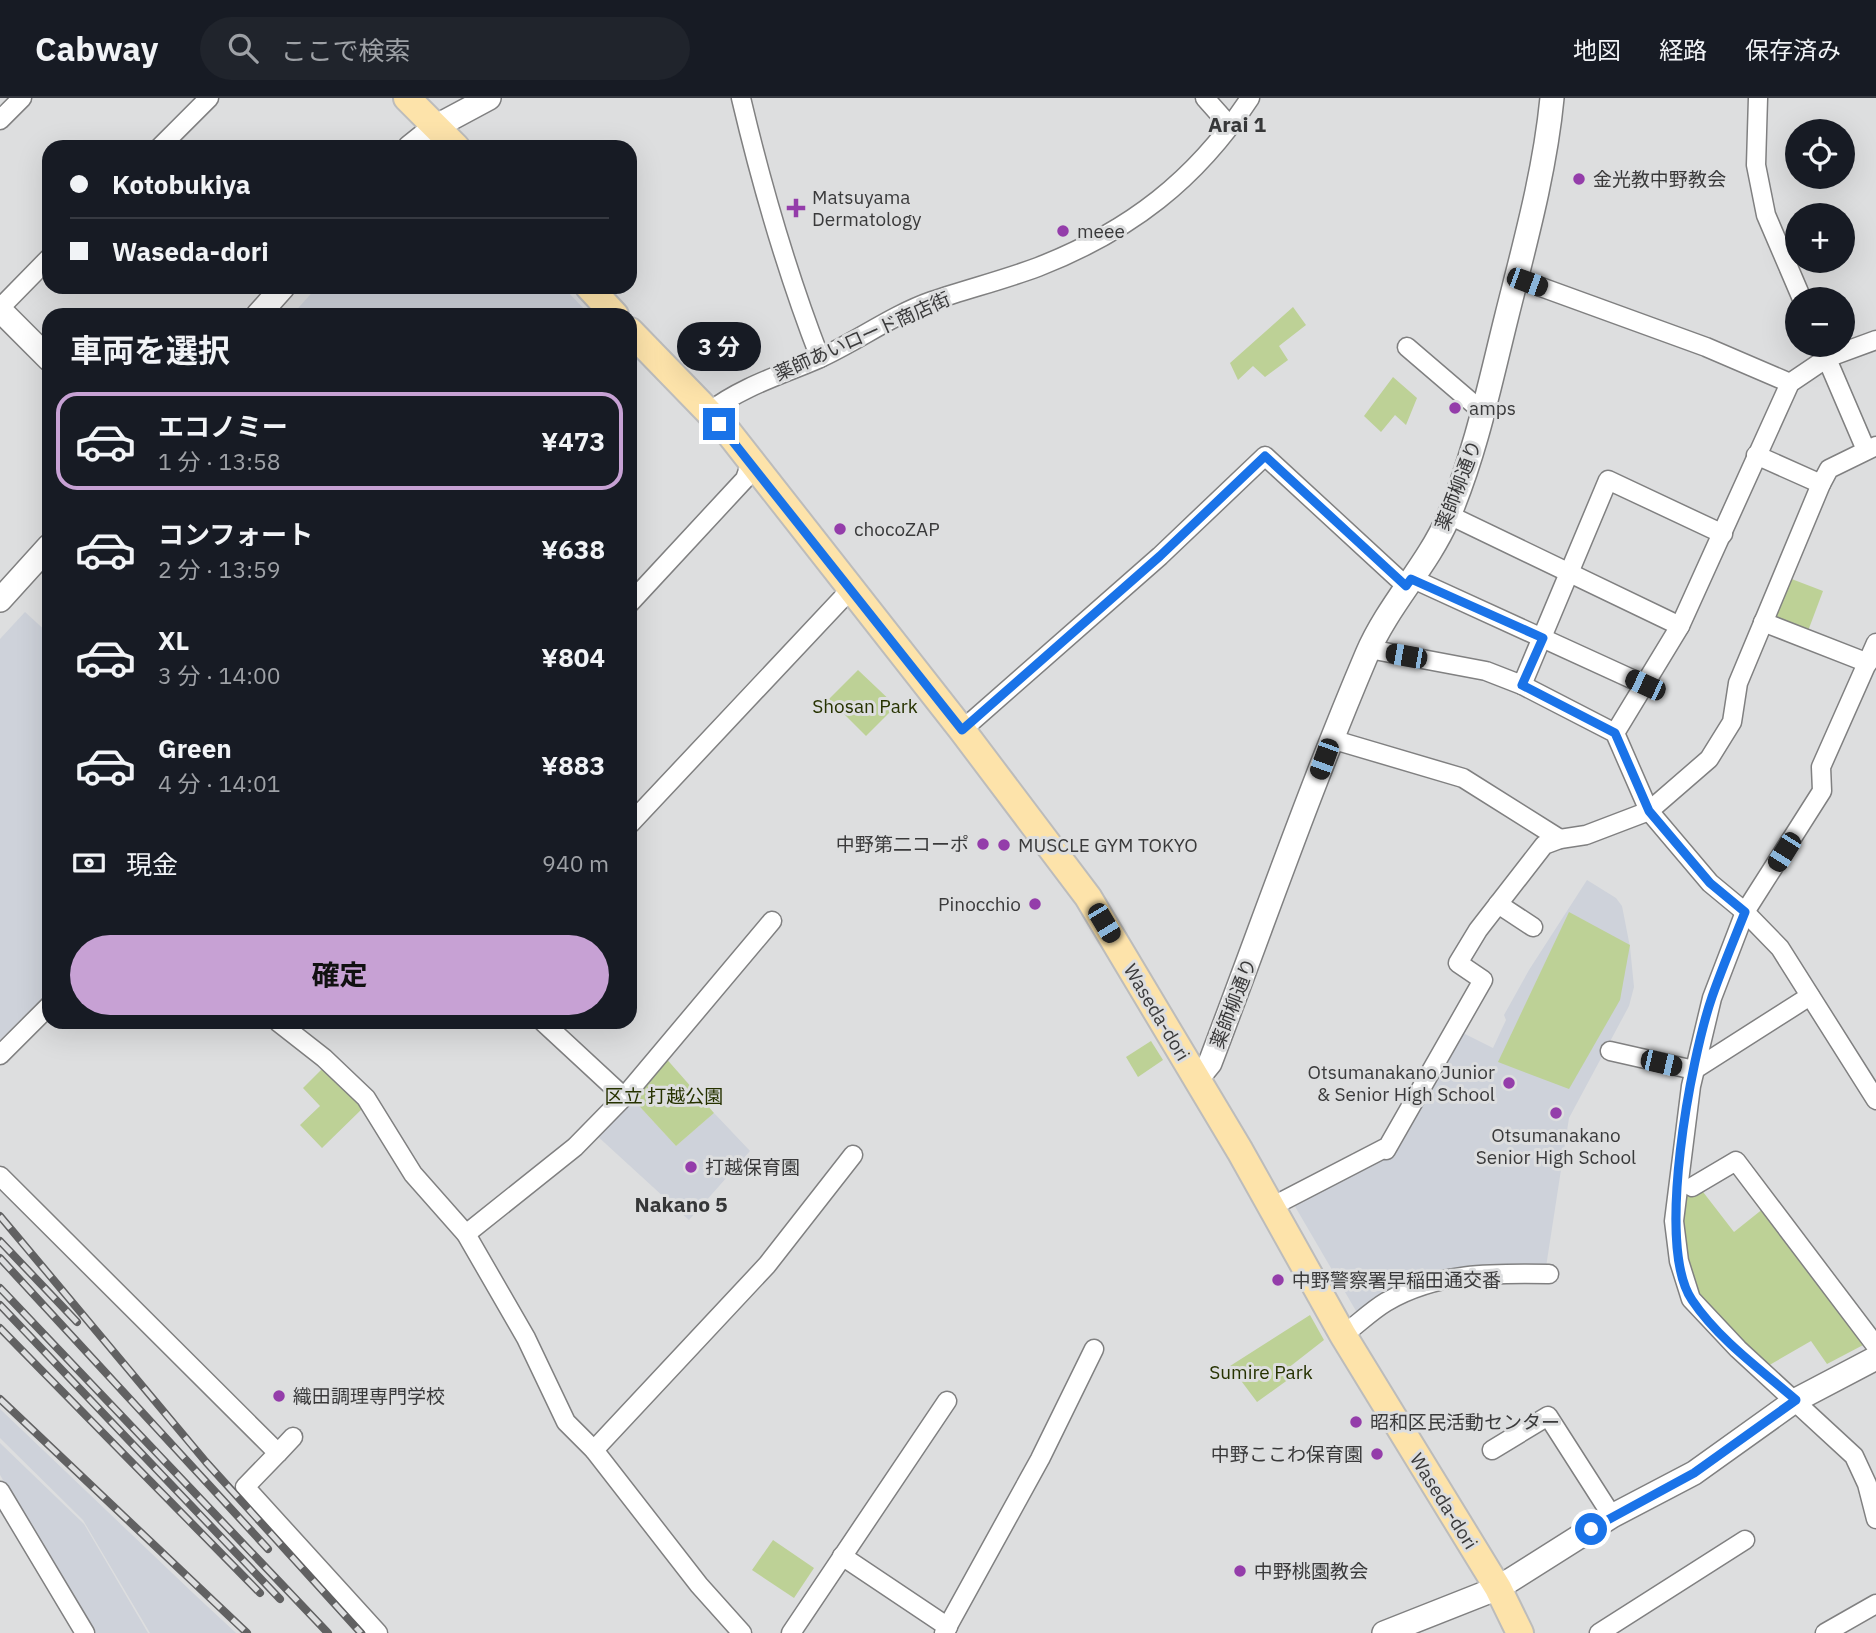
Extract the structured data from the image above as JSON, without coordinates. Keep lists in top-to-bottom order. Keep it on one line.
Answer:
{"streets":{"main road":["Waseda-dori"],"street":["薬師あいロード商店街","薬師柳通り"]},"crossings":[["薬師あいロード商店街","Waseda-dori"],["薬師柳通り","Waseda-dori"]],"districts":["Arai 1","Nakano 5"],"parks":["Shosan Park","区立 打越公園","Sumire Park"],"places":{"other":["金光教中野教会","meee","amps","chocoZAP","中野第二コーポ","MUSCLE GYM TOKYO","Pinocchio","Otsumanakano Junior & Senior High School","Otsumanakano Senior High School","打越保育園","中野警察署早稲田通交番","織田調理専門学校","昭和区民活動センター","中野ここわ保育園","中野桃園教会"],"health":["Matsuyama Dermatology"]},"page":{"header":"Cabway","search":"ここで検索","nav":["地図","経路","保存済み"],"map_buttons":["+","−"],"banner":["Kotobukiya","Waseda-dori"],"heading":"車両を選択","bubble":"3 分","list":[{"name":"エコノミー","note":"1 分 · 13:58","value":"¥473"},{"name":"コンフォート","note":"2 分 · 13:59","value":"¥638"},{"name":"XL","note":"3 分 · 14:00","value":"¥804"},{"name":"Green","note":"4 分 · 14:01","value":"¥883"}],"pay":["現金","940 m"],"buttons":"確定"}}
